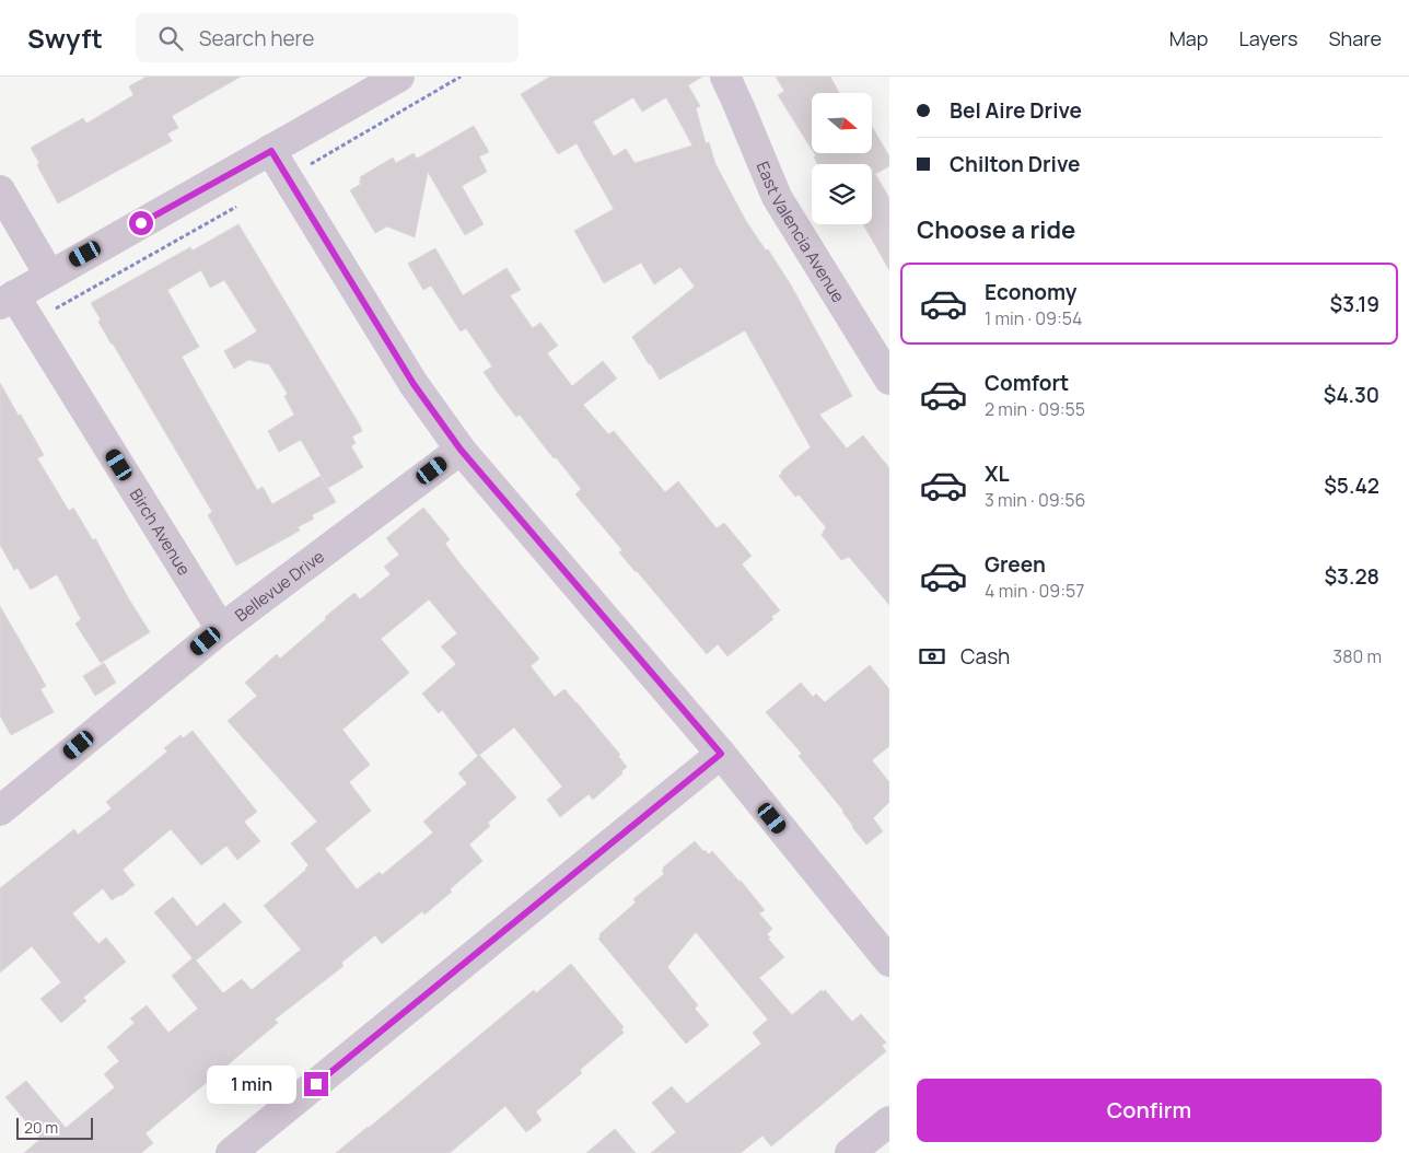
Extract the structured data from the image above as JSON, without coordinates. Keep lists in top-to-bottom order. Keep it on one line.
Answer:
{"streets":{"street":["East Valencia Avenue","Birch Avenue","Bellevue Drive"]},"crossings":[["Birch Avenue","Bellevue Drive"]],"scale_bar":"20 m","north":"right","page":{"header":"Swyft","search":"Search here","nav":["Map","Layers","Share"],"banner":["Bel Aire Drive","Chilton Drive"],"heading":"Choose a ride","list":[{"name":"Economy","note":"1 min · 09:54","value":"$3.19"},{"name":"Comfort","note":"2 min · 09:55","value":"$4.30"},{"name":"XL","note":"3 min · 09:56","value":"$5.42"},{"name":"Green","note":"4 min · 09:57","value":"$3.28"}],"pay":["Cash","380 m"],"bubble":"1 min","buttons":"Confirm","scale":"20 m"}}
